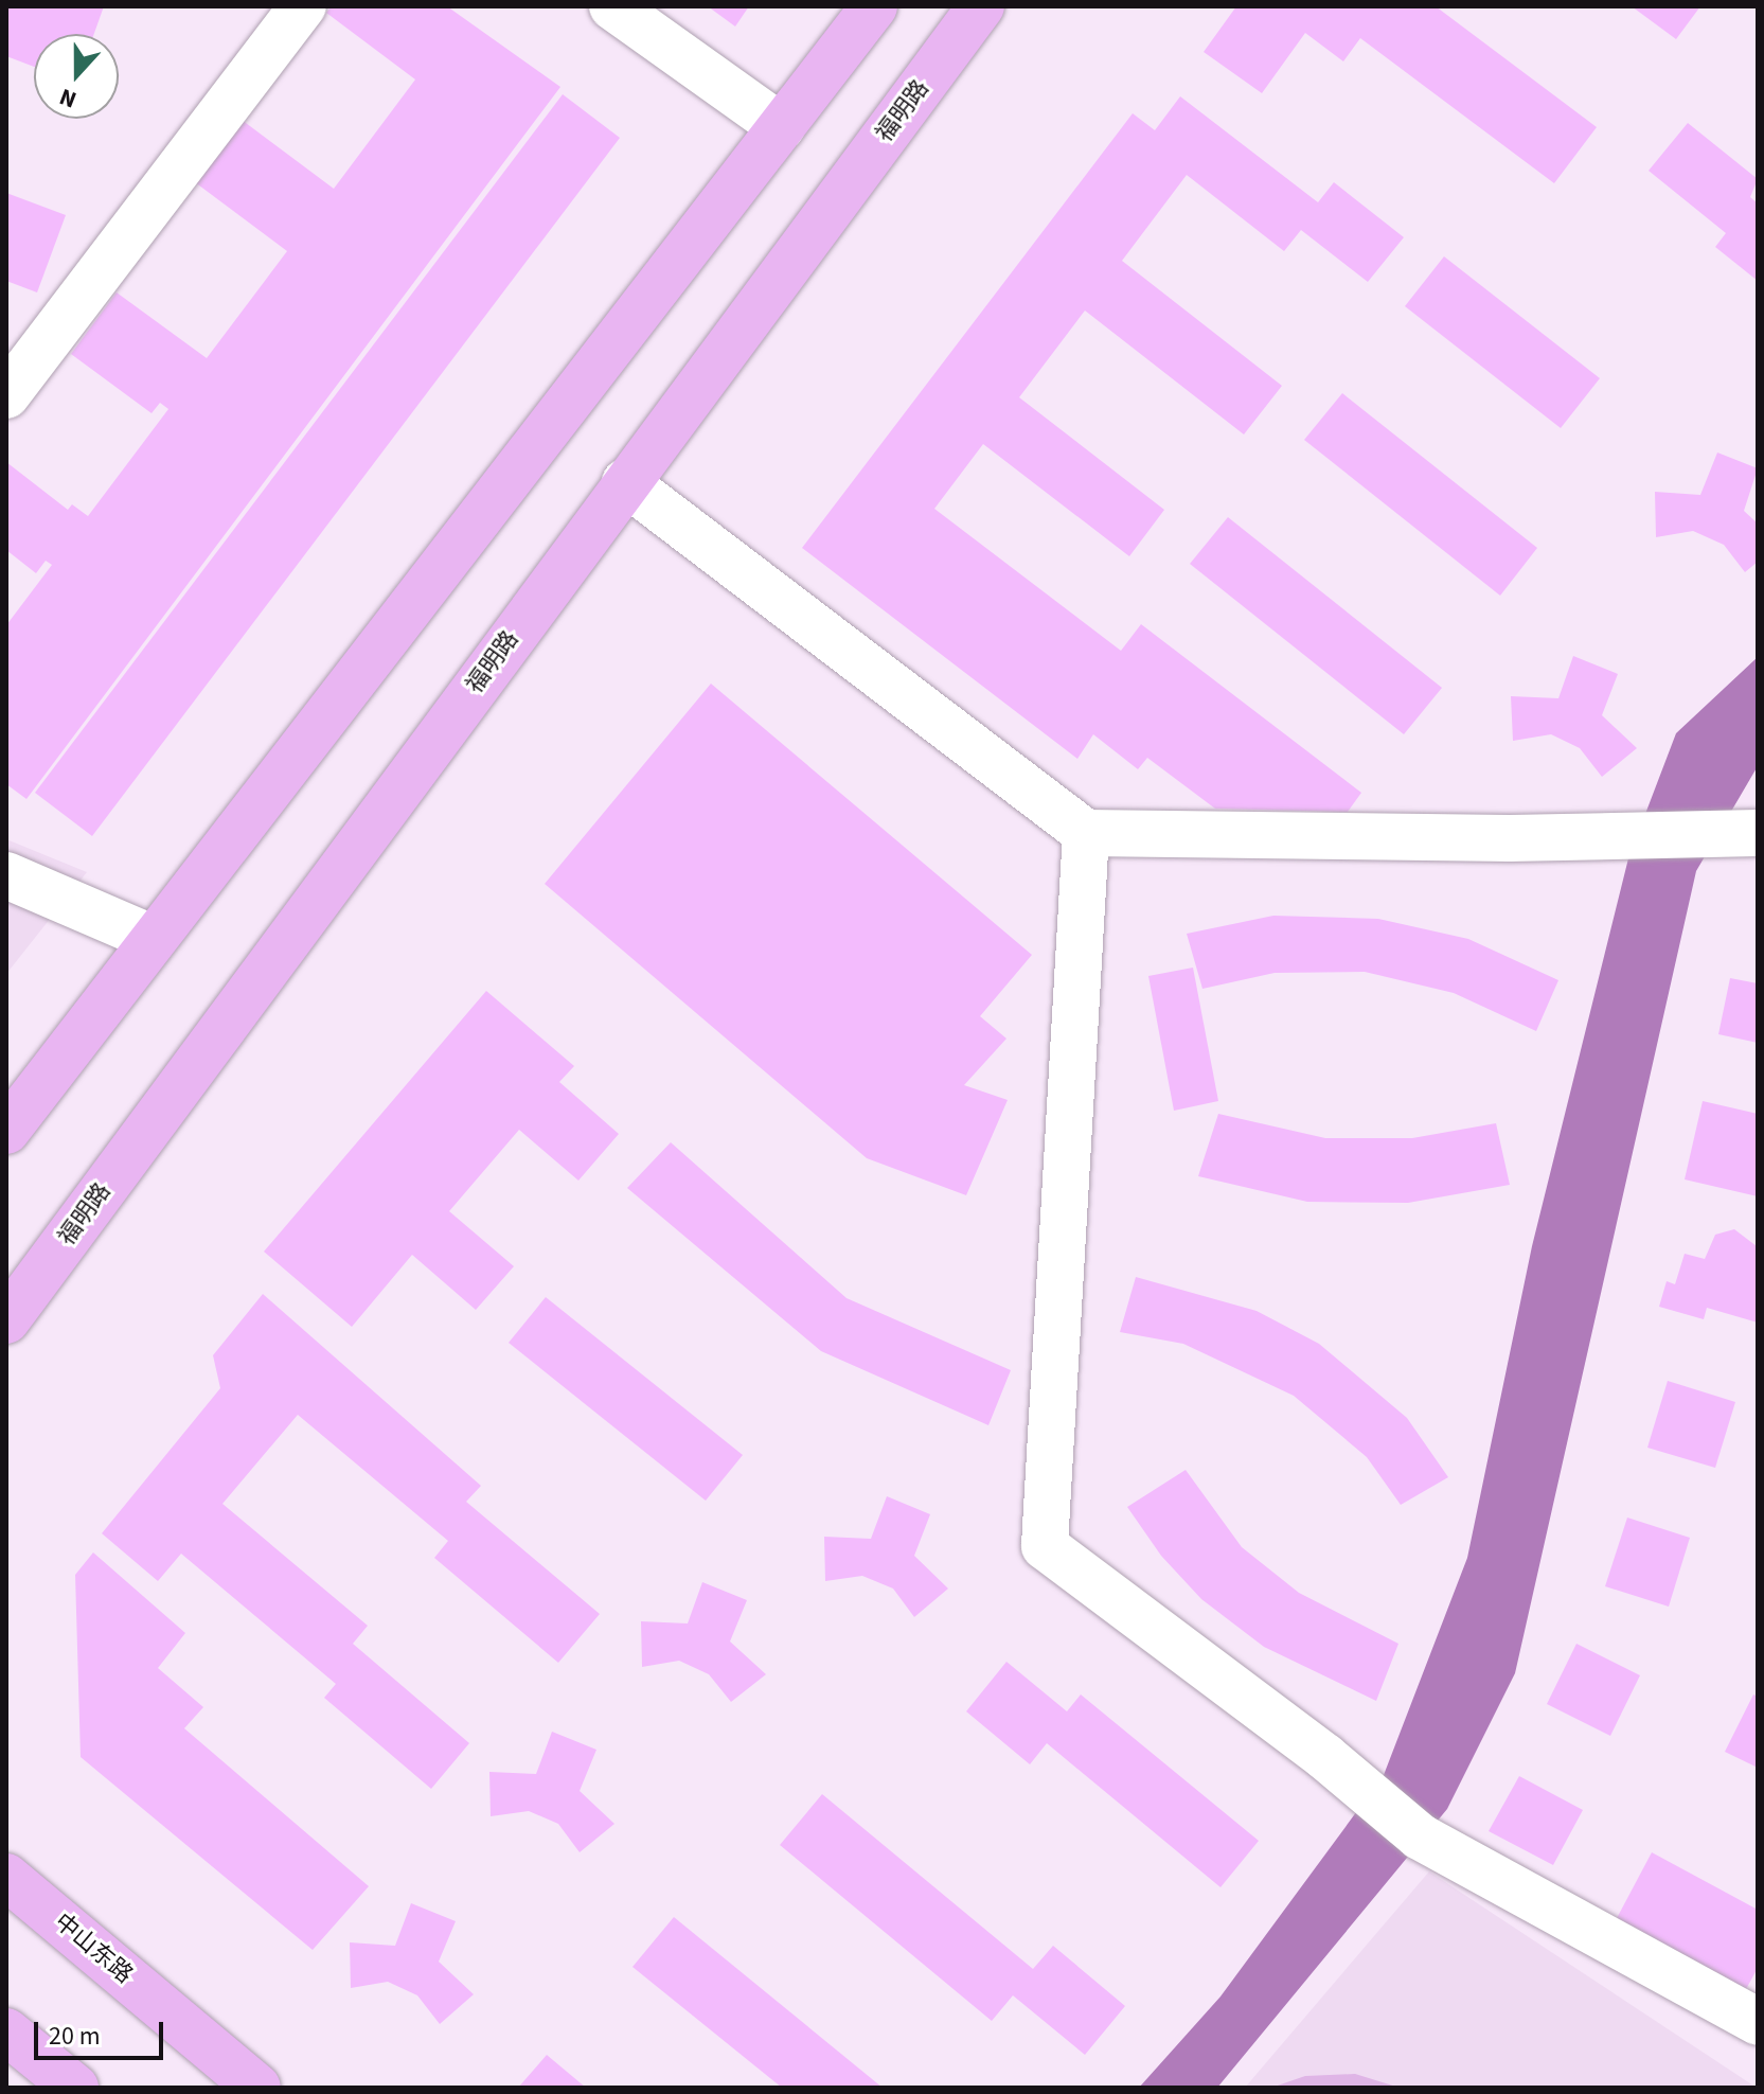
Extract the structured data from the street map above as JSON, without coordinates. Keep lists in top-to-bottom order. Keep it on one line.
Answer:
{"streets":{"main road":["福明路","中山东路"]},"scale_bar":"20 m","north":"bottom"}
